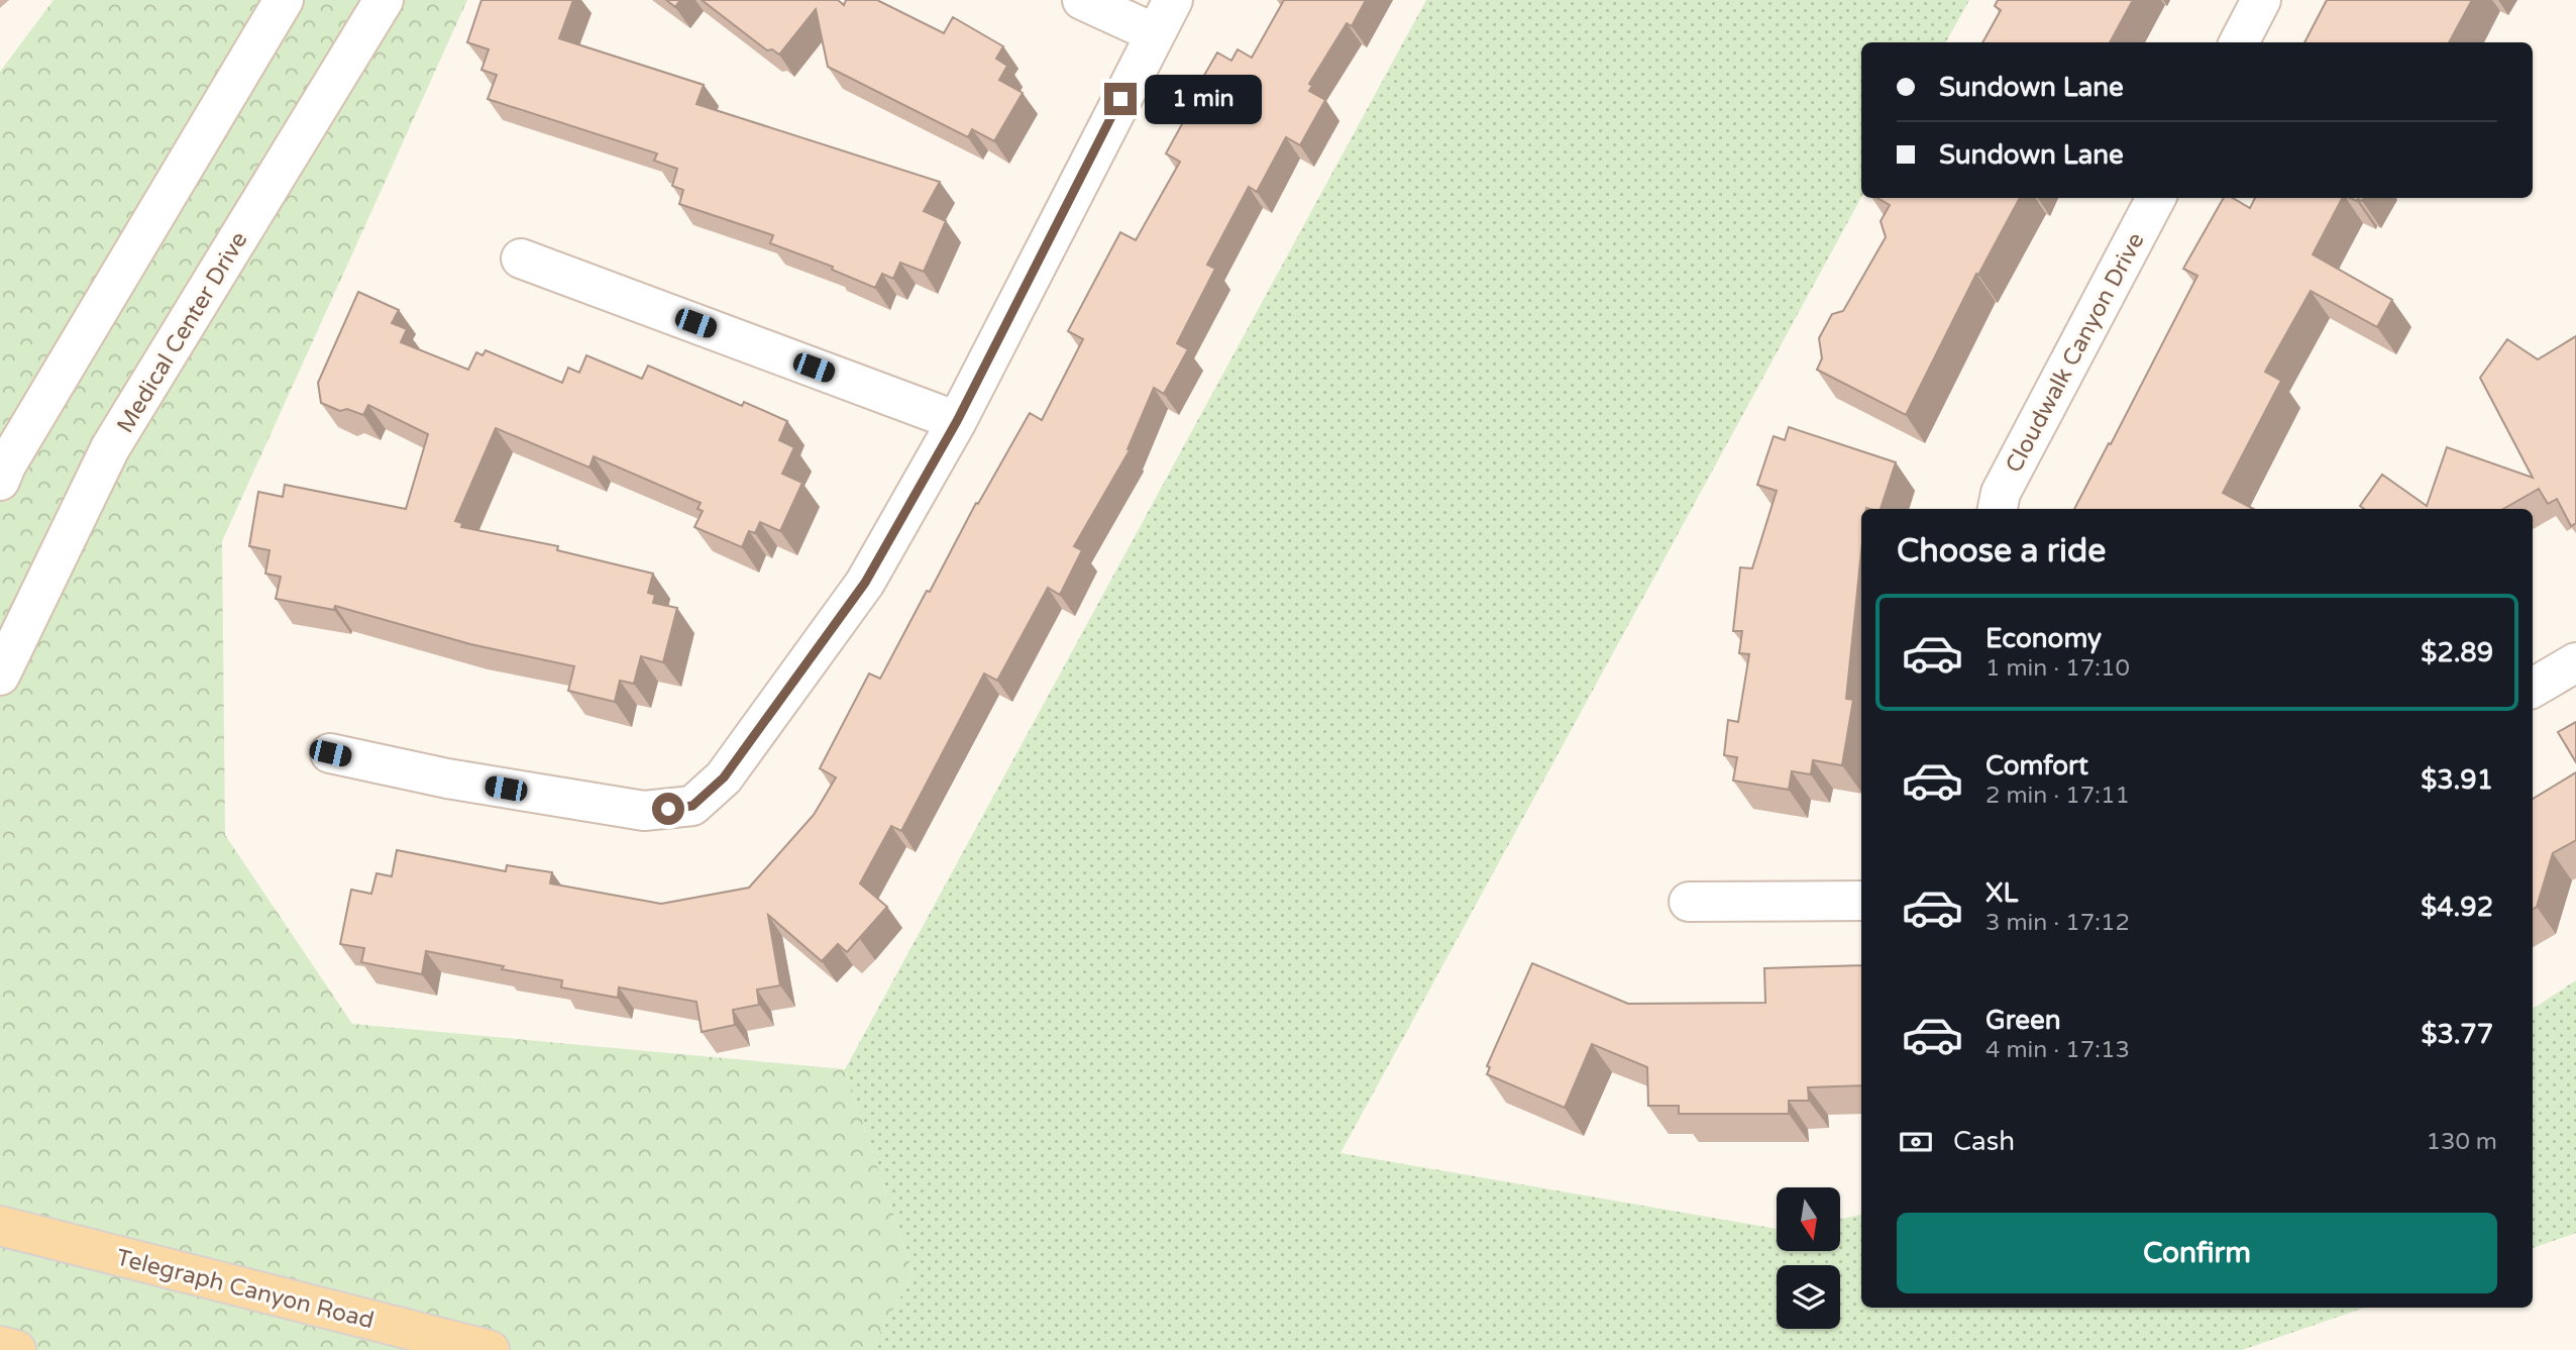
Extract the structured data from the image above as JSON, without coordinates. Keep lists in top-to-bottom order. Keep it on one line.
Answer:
{"streets":{"main road":["Telegraph Canyon Road"],"street":["Medical Center Drive","Cloudwalk Canyon Drive"]},"north":"bottom","page":{"banner":["Sundown Lane","Sundown Lane"],"bubble":"1 min","heading":"Choose a ride","list":[{"name":"Economy","note":"1 min · 17:10","value":"$2.89"},{"name":"Comfort","note":"2 min · 17:11","value":"$3.91"},{"name":"XL","note":"3 min · 17:12","value":"$4.92"},{"name":"Green","note":"4 min · 17:13","value":"$3.77"}],"pay":["Cash","130 m"],"buttons":"Confirm"}}
